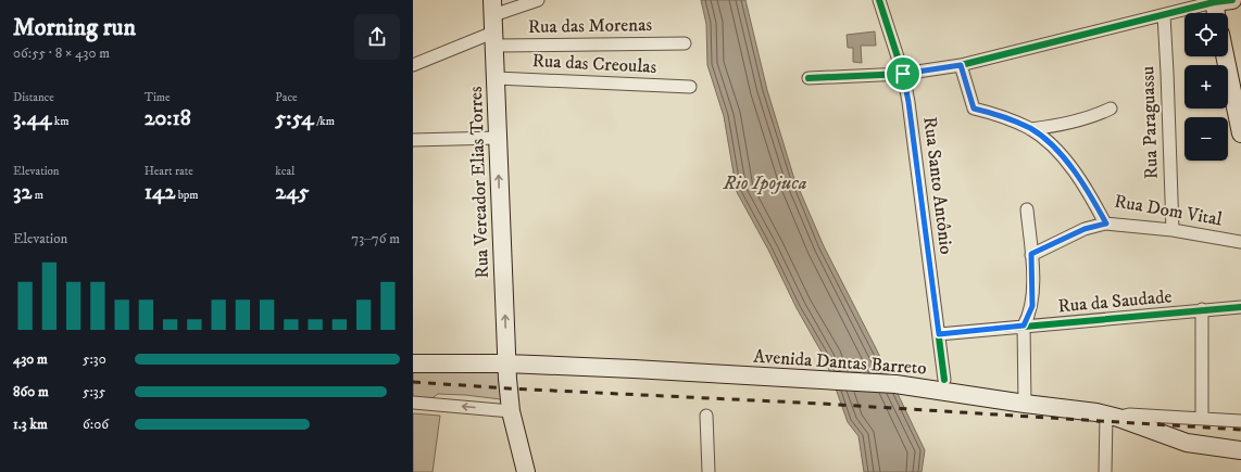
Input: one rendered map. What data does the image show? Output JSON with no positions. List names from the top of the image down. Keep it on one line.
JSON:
{"streets":{"main road":["Rua Vereador Elias Torres","Avenida Dantas Barreto"],"street":["Rua das Morenas","Rua das Creoulas","Rua Paraguassu","Rua Santo Antônio","Rua Dom Vital","Rua da Saudade"]},"crossings":[["Rua das Morenas","Rua Vereador Elias Torres"],["Rua das Creoulas","Rua Vereador Elias Torres"],["Rua Paraguassu","Rua Dom Vital"],["Rua Vereador Elias Torres","Avenida Dantas Barreto"],["Rua Santo Antônio","Rua da Saudade"]],"one_way":["Rua Vereador Elias Torres"],"water":["Rio Ipojuca"],"page":{"heading":["Morning run","06:55 · 8 × 430 m"],"map_buttons":["+","−"],"stats":[["Distance","3.44 km"],["Time","20:18"],["Pace","5:54 /km"],["Elevation","32 m"],["Heart rate","142 bpm"],["kcal","245"]],"chart":["Elevation","73–76 m"],"list":[{"name":"430 m","note":"5:30"},{"name":"860 m","note":"5:35"},{"name":"1.3 km","note":"6:06"}]}}
